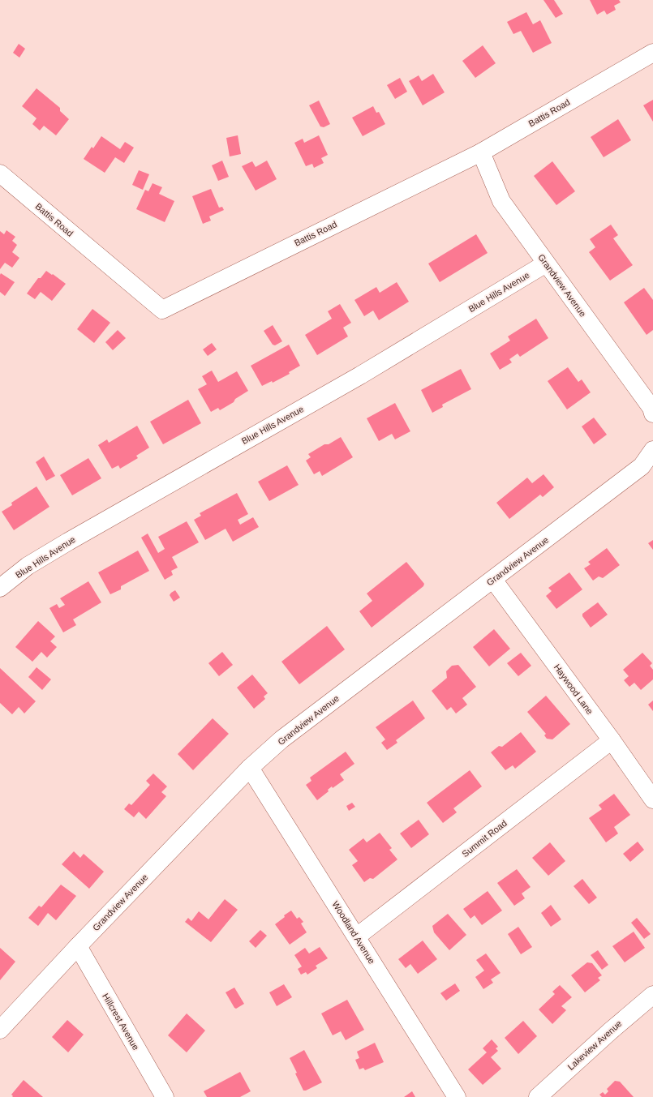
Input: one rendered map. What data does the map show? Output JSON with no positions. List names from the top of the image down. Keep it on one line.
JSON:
{"streets":{"street":["Battis Road","Grandview Avenue","Blue Hills Avenue","Haywood Lane","Summit Road","Woodland Avenue","Hillcrest Avenue","Lakeview Avenue"]},"crossings":[["Battis Road","Grandview Avenue"],["Grandview Avenue","Blue Hills Avenue"],["Grandview Avenue","Haywood Lane"],["Grandview Avenue","Woodland Avenue"],["Grandview Avenue","Hillcrest Avenue"],["Haywood Lane","Summit Road"],["Summit Road","Woodland Avenue"]]}
